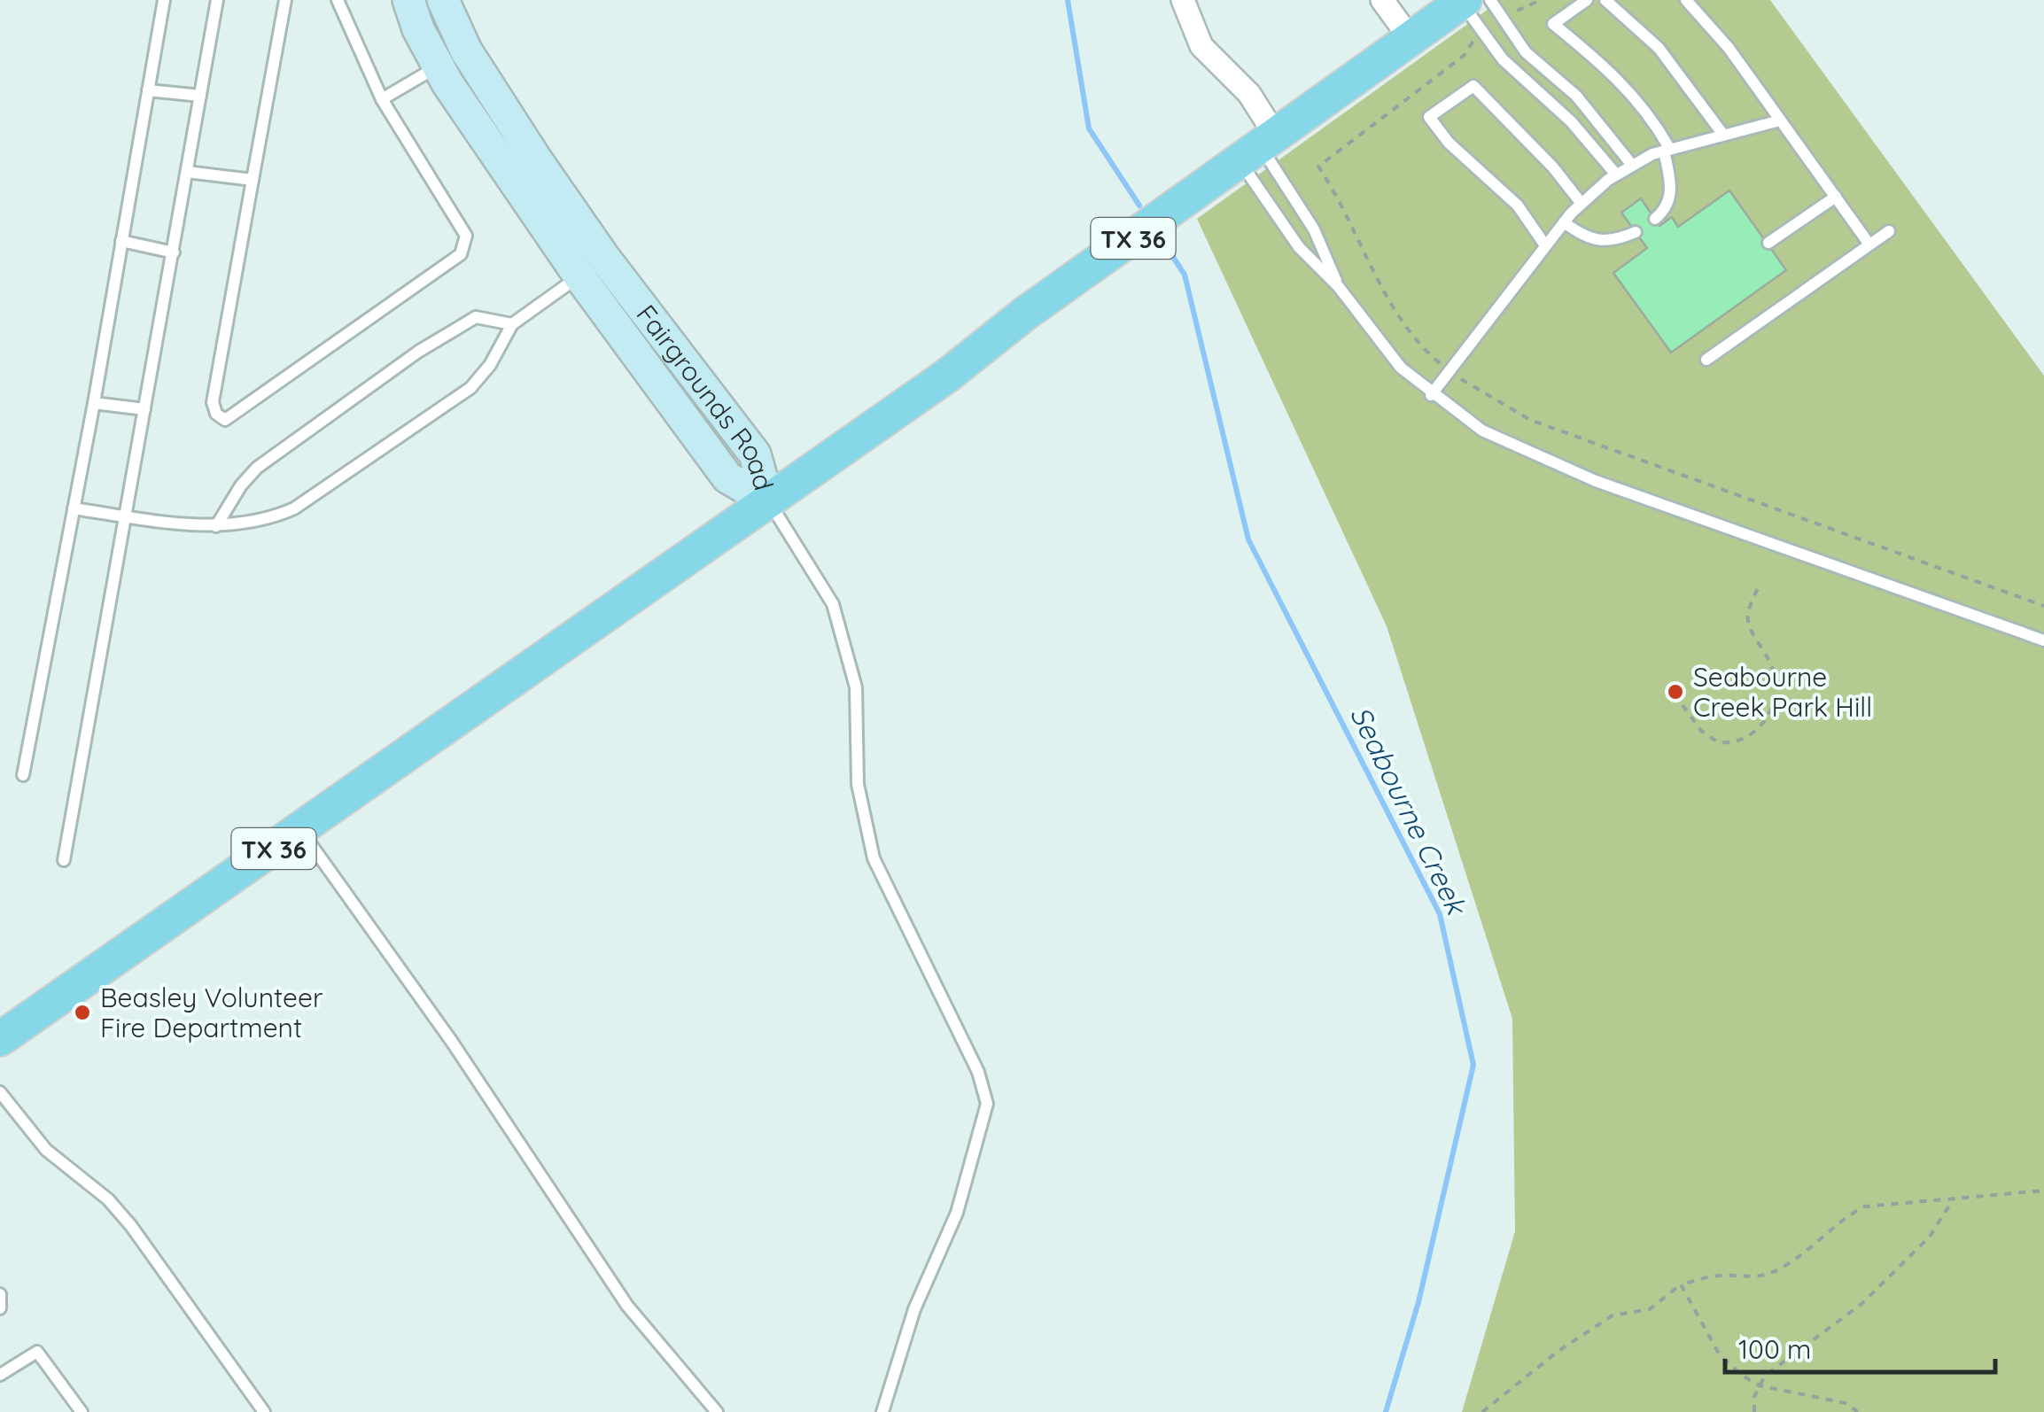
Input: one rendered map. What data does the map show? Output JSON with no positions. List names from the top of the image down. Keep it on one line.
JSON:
{"streets":{"main road":["TX 36"],"street":["Fairgrounds Road"]},"crossings":[["TX 36","Fairgrounds Road"]],"water":["Seabourne Creek"],"places":["Seabourne Creek Park Hill","Beasley Volunteer Fire Department"],"scale_bar":"100 m"}
